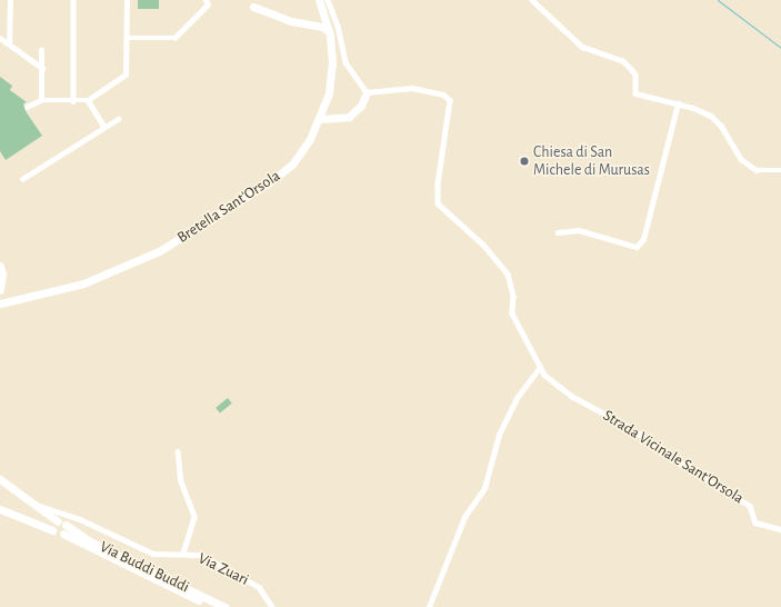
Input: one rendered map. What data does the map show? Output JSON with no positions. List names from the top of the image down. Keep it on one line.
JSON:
{"streets":{"main road":["Bretella Sant'Orsola","Via Buddi Buddi"],"street":["Strada Vicinale Sant'Orsola","Via Zuari"]},"places":["Chiesa di San Michele di Murusas"]}
